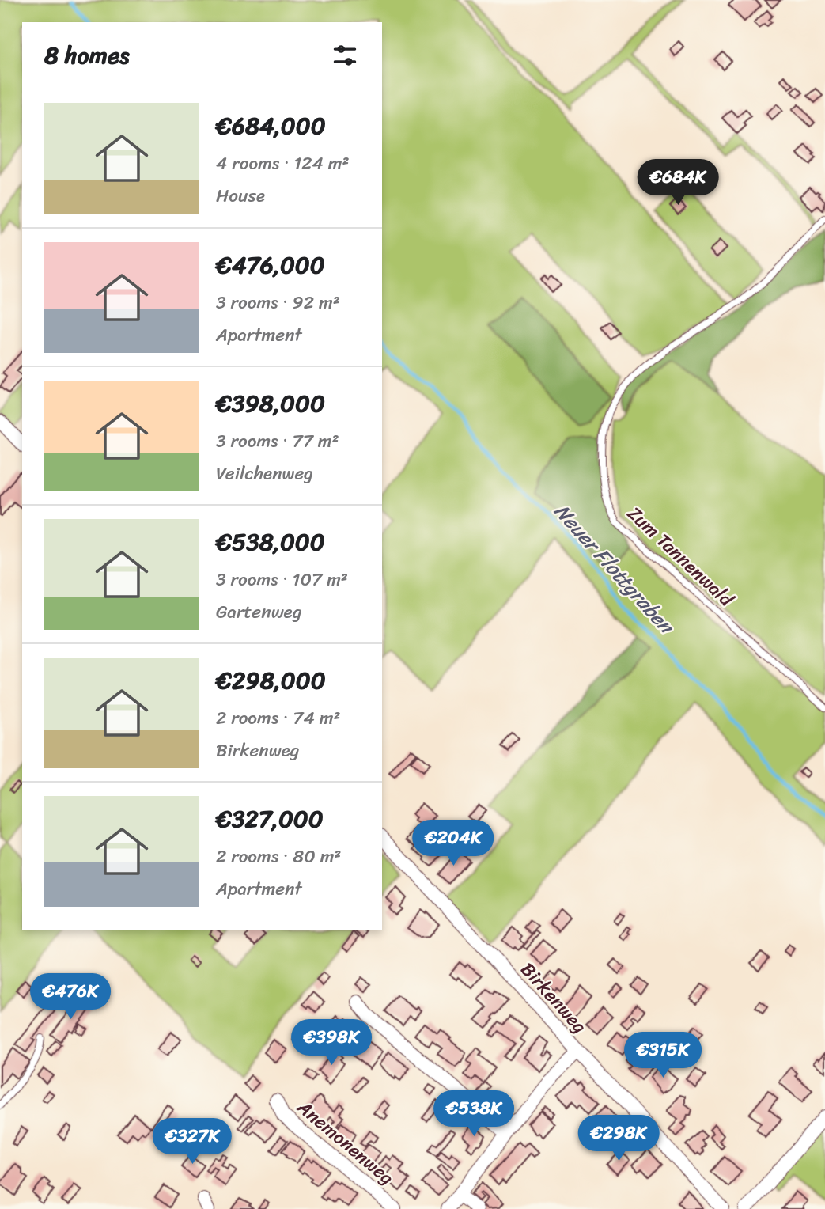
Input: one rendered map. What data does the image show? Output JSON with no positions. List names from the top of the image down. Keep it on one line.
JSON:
{"streets":{"street":["Birkenweg","Anemonenweg"],"lane":["Zum Tannenwald"]},"water":["Neuer Flottgraben"],"page":{"heading":"8 homes","list":[{"name":"€684,000","note":"4 rooms · 124 m² · House"},{"name":"€476,000","note":"3 rooms · 92 m² · Apartment"},{"name":"€398,000","note":"3 rooms · 77 m² · Veilchenweg"},{"name":"€538,000","note":"3 rooms · 107 m² · Gartenweg"},{"name":"€298,000","note":"2 rooms · 74 m² · Birkenweg"},{"name":"€327,000","note":"2 rooms · 80 m² · Apartment"}],"price":["€684K","€204K","€476K","€398K","€315K","€538K","€298K","€327K"]}}
